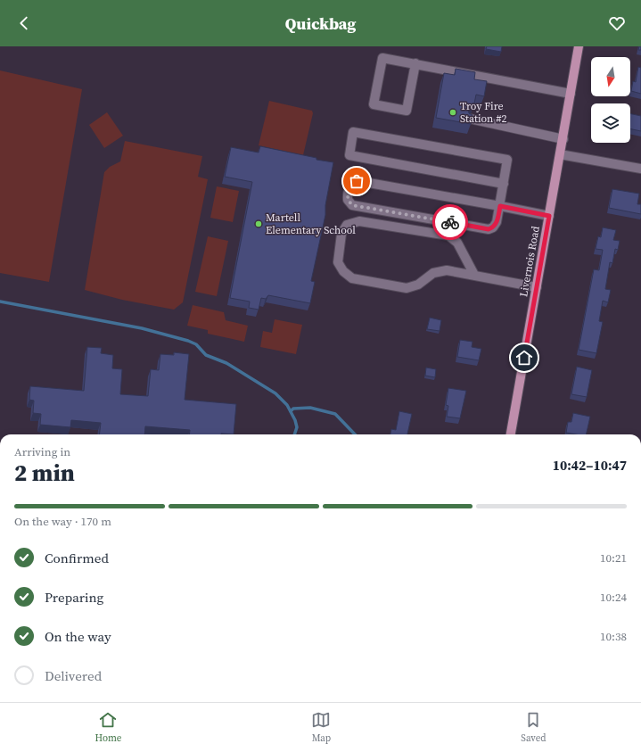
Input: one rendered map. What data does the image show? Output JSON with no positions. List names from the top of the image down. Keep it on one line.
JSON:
{"streets":{"main road":["Livernois Road"]},"places":["Troy Fire Station #2","Martell Elementary School"],"north":"bottom","page":{"header":"Quickbag","heading":["2 min","Arriving in","10:42–10:47"],"bar":"On the way · 170 m","list":[["Confirmed","10:21"],["Preparing","10:24"],["On the way","10:38"],"Delivered"],"tabs":["Home","Map","Saved"]}}
